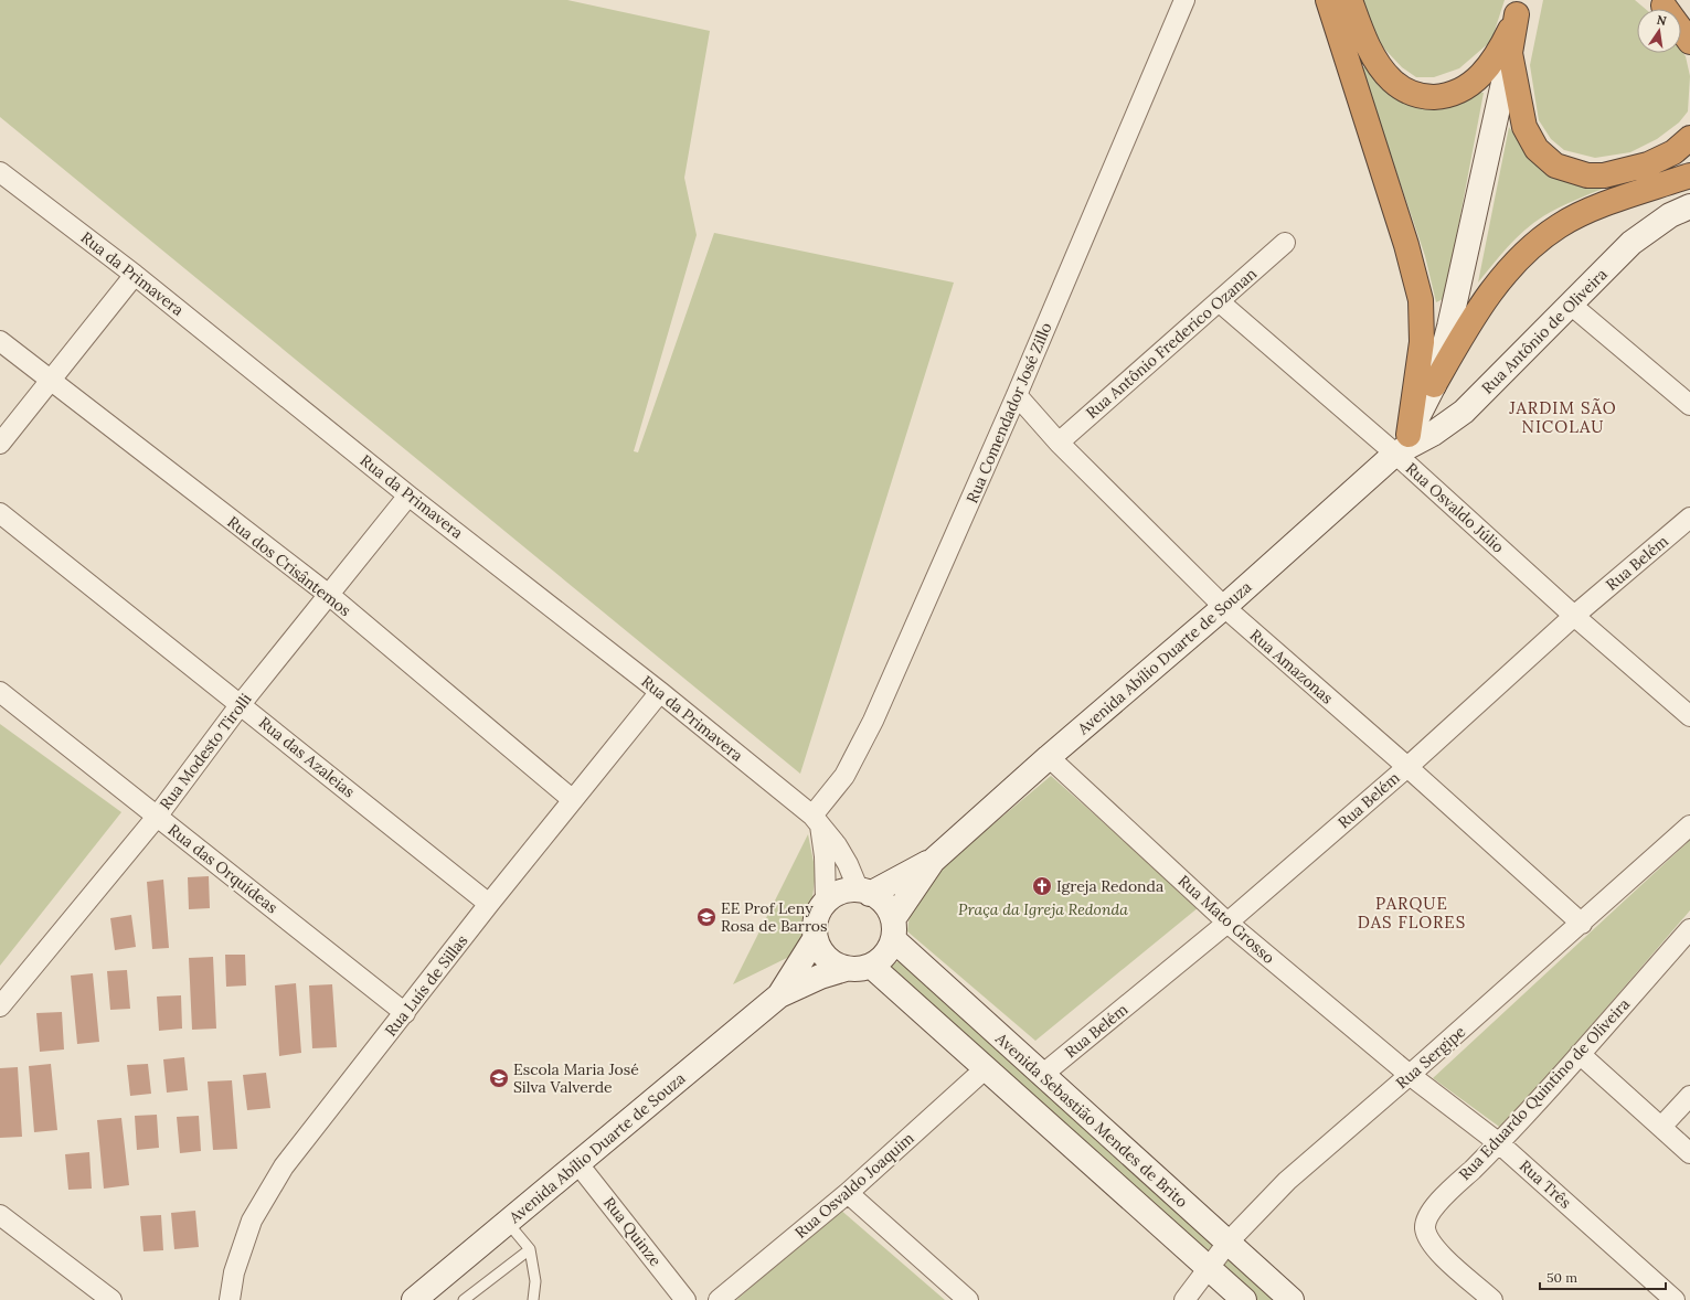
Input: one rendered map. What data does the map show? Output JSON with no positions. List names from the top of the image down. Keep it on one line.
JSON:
{"streets":{"main road":["Rua Antônio de Oliveira","Avenida Abílio Duarte de Souza","Avenida Sebastião Mendes de Brito"],"street":["Rua da Primavera","Rua Antônio Frederico Ozanan","Rua Comendador José Zillo","Rua Osvaldo Júlio","Rua Belém","Rua dos Crisântemos","Rua Amazonas","Rua Modesto Tirolli","Rua das Azaleias","Rua das Orquídeas","Rua Mato Grosso","Rua Luís de Sillas","Rua Sergipe","Rua Eduardo Quintino de Oliveira","Rua Três","Rua Osvaldo Joaquim","Rua Quinze"]},"crossings":[["Rua da Primavera","Rua Comendador José Zillo"],["Rua da Primavera","Avenida Abílio Duarte de Souza"],["Rua da Primavera","Rua Modesto Tirolli"],["Rua da Primavera","Rua Luís de Sillas"],["Rua da Primavera","Avenida Sebastião Mendes de Brito"],["Rua Antônio de Oliveira","Rua Osvaldo Júlio"],["Rua Antônio de Oliveira","Avenida Abílio Duarte de Souza"],["Rua Antônio Frederico Ozanan","Rua Osvaldo Júlio"],["Rua Antônio Frederico Ozanan","Rua Amazonas"],["Rua Comendador José Zillo","Rua Amazonas"],["Rua Osvaldo Júlio","Rua Belém"],["Rua Osvaldo Júlio","Avenida Abílio Duarte de Souza"],["Rua Belém","Rua Amazonas"],["Rua Belém","Rua Mato Grosso"],["Rua Belém","Avenida Sebastião Mendes de Brito"],["Rua dos Crisântemos","Rua Modesto Tirolli"],["Rua dos Crisântemos","Rua Luís de Sillas"],["Avenida Abílio Duarte de Souza","Rua Amazonas"],["Avenida Abílio Duarte de Souza","Rua Mato Grosso"],["Avenida Abílio Duarte de Souza","Avenida Sebastião Mendes de Brito"],["Avenida Abílio Duarte de Souza","Rua Quinze"],["Rua Amazonas","Rua Sergipe"],["Rua Modesto Tirolli","Rua das Azaleias"],["Rua Modesto Tirolli","Rua das Orquídeas"],["Rua das Azaleias","Rua Luís de Sillas"],["Rua das Orquídeas","Rua Luís de Sillas"],["Rua Mato Grosso","Rua Sergipe"],["Rua Mato Grosso","Rua Três"],["Rua Sergipe","Avenida Sebastião Mendes de Brito"],["Rua Sergipe","Rua Três"],["Rua Eduardo Quintino de Oliveira","Rua Três"],["Avenida Sebastião Mendes de Brito","Rua Osvaldo Joaquim"]],"districts":["JARDIM SÃO NICOLAU","PARQUE DAS FLORES"],"parks":["Praça da Igreja Redonda"],"places":{"church":["Igreja Redonda"],"school or university":["EE Prof Leny Rosa de Barros","Escola Maria José Silva Valverde"]},"scale_bar":"50 m","north":"top"}
